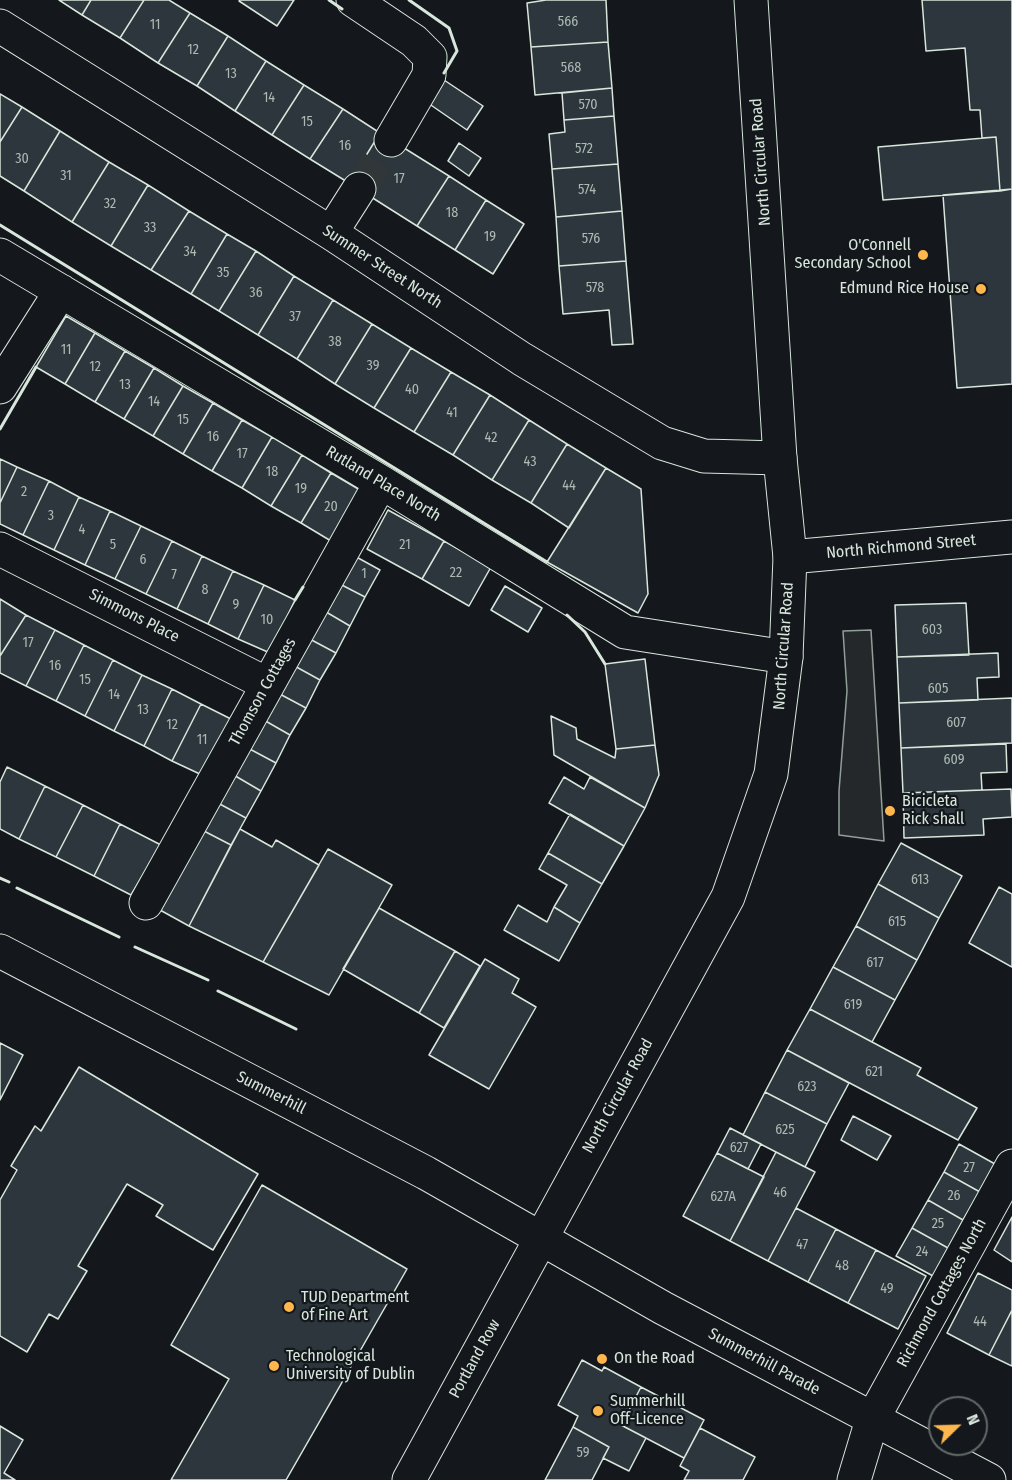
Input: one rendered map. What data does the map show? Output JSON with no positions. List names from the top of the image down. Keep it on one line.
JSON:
{"streets":{"street":["North Circular Road","Summer Street North","Rutland Place North","North Richmond Street","Simmons Place","Thomson Cottages","Summerhill","Richmond Cottages North","Portland Row","Summerhill Parade"]},"crossings":[["North Circular Road","Summer Street North"],["North Circular Road","Rutland Place North"],["North Circular Road","North Richmond Street"],["North Circular Road","Summerhill"],["North Circular Road","Portland Row"],["North Circular Road","Summerhill Parade"],["Rutland Place North","Thomson Cottages"],["Simmons Place","Thomson Cottages"],["Summerhill","Portland Row"],["Summerhill","Summerhill Parade"],["Richmond Cottages North","Summerhill Parade"],["Portland Row","Summerhill Parade"]],"places":["O'Connell Secondary School","Edmund Rice House","Bicicleta Rick shall","TUD Department of Fine Art","On the Road","Technological University of Dublin","Summerhill Off-Licence"],"house_numbers":["566","11","12","568","13","14","570","15","16","572","30","31","17","574","32","18","33","19","576","34","35","578","36","37","38","11","39","12","13","40","14","41","15","16","42","17","43","18","44","19","2","20","3","4","5","21","6","22","1","7","8","9","10","603","17","16","15","605","14","13","607","12","11","609","613","615","617","619","621","623","625","627","27","46","26","627A","25","47","24","48","49","44","59"],"north":"top right"}
